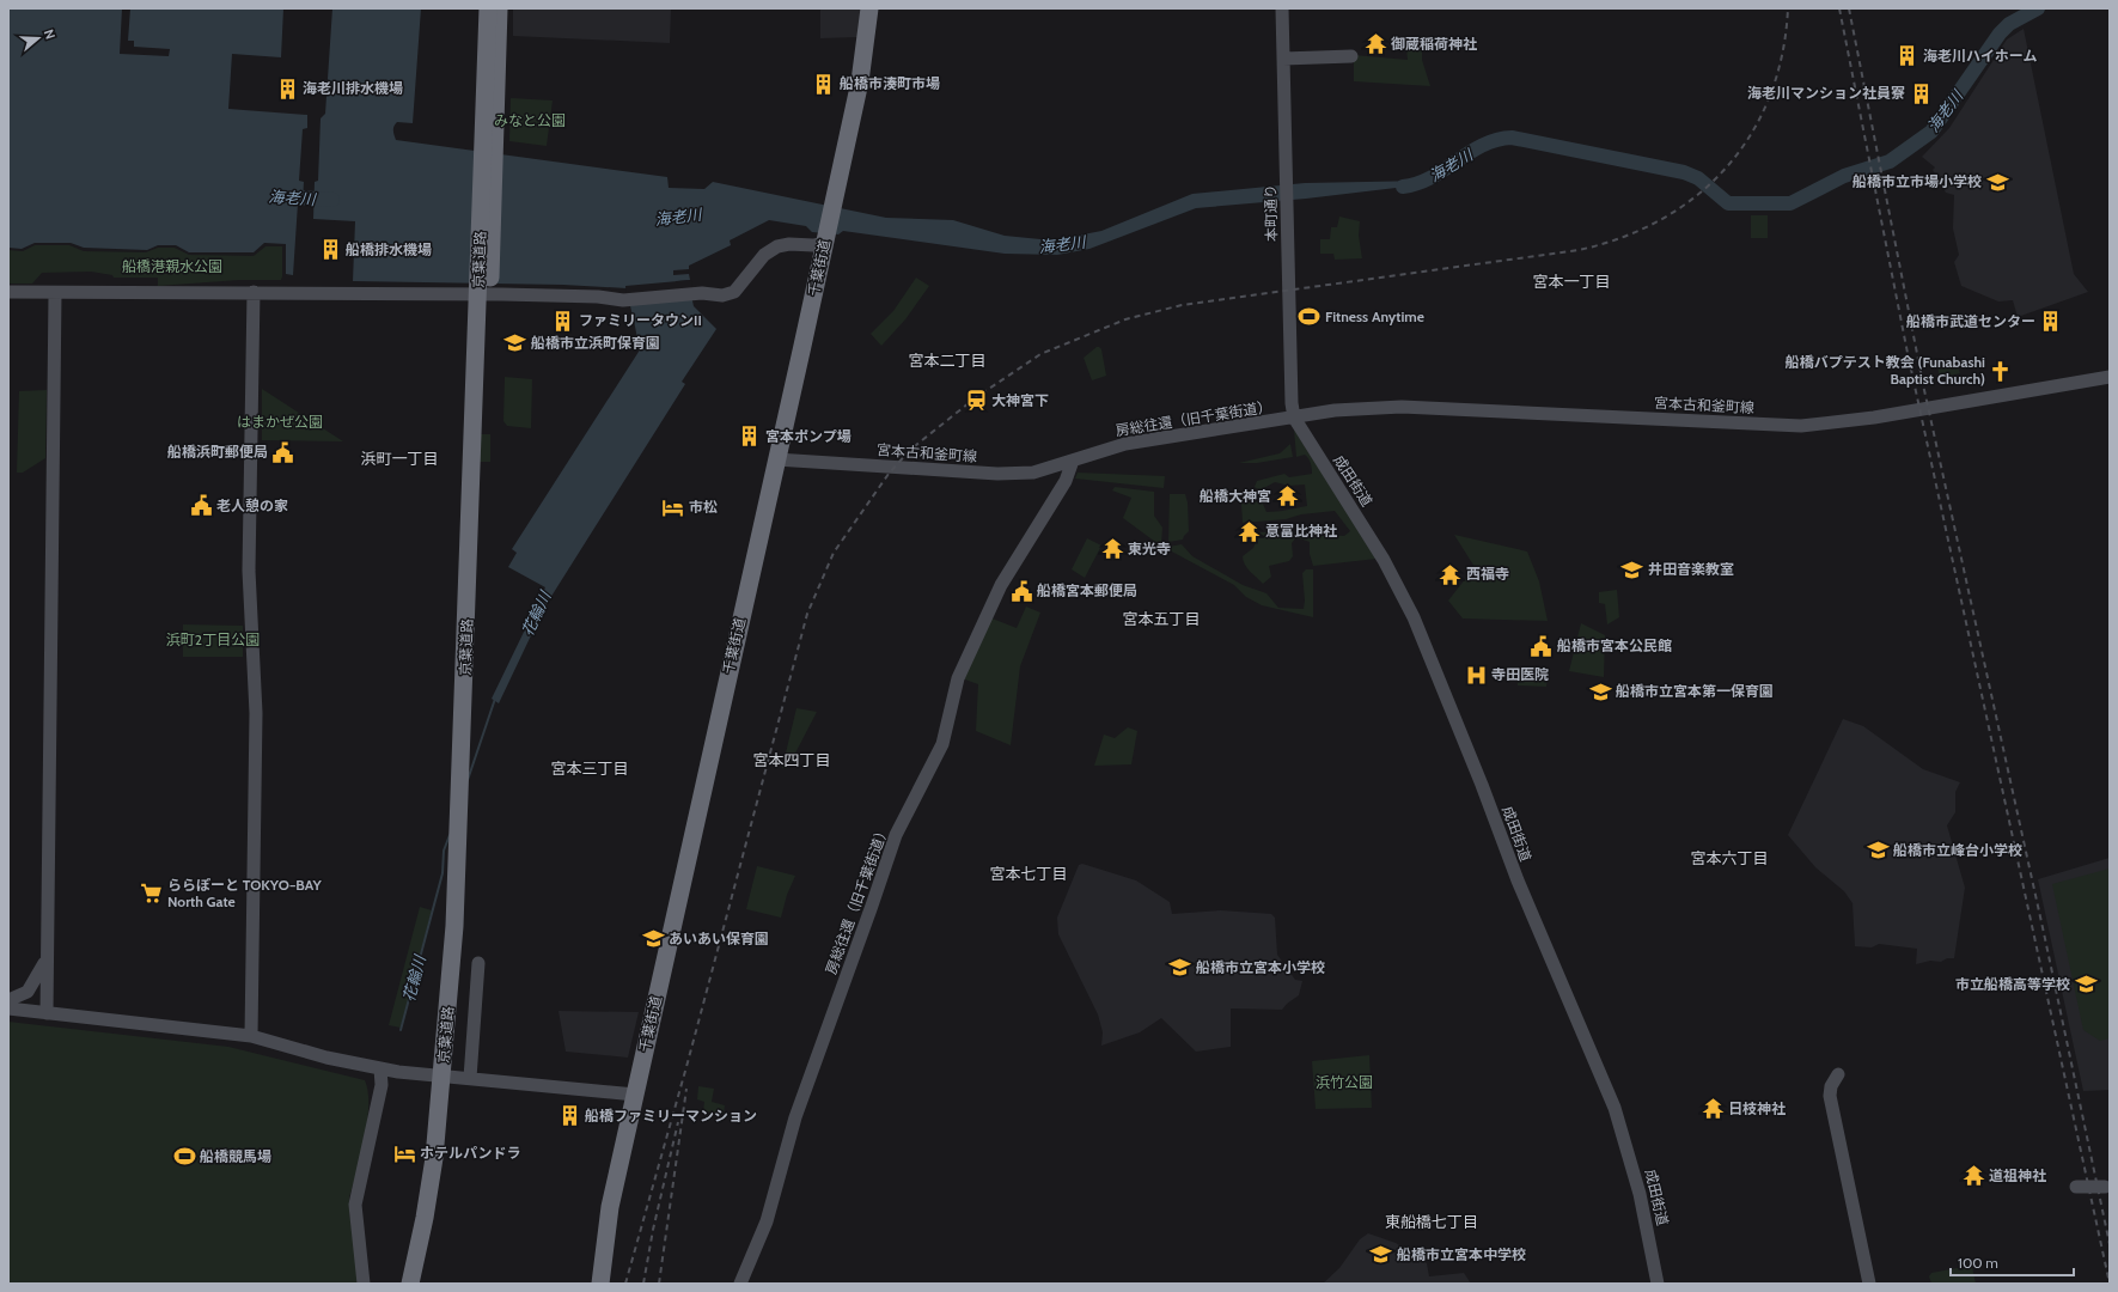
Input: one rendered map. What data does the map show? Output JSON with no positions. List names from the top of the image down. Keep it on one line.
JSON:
{"streets":{"highway":["京葉道路","千葉街道"],"street":["本町通り","宮本古和釜町線","房総往還（旧千葉街道）","成田街道"]},"crossings":[["本町通り","宮本古和釜町線"],["本町通り","房総往還（旧千葉街道）"],["本町通り","成田街道"],["千葉街道","宮本古和釜町線"],["宮本古和釜町線","房総往還（旧千葉街道）"],["宮本古和釜町線","成田街道"],["房総往還（旧千葉街道）","成田街道"]],"districts":["宮本一丁目","宮本二丁目","浜町一丁目","宮本五丁目","宮本四丁目","宮本三丁目","宮本六丁目","宮本七丁目","東船橋七丁目"],"water":["海老川","花輪川"],"parks":["みなと公園","船橋港親水公園","はまかぜ公園","浜町2丁目公園","浜竹公園"],"places":{"temple":["御蔵稲荷神社","船橋大神宮","意富比神社","東光寺","西福寺","日枝神社","道祖神社"],"building":["海老川ハイホーム","船橋市湊町市場","海老川排水機場","海老川マンション社員寮","船橋排水機場","ファミリータウンII","船橋市武道センター","宮本ポンプ場","船橋ファミリーマンション"],"school or university":["船橋市立市場小学校","船橋市立浜町保育園","井田音楽教室","船橋市立宮本第一保育園","船橋市立峰台小学校","あいあい保育園","船橋市立宮本小学校","市立船橋高等学校","船橋市立宮本中学校"],"sports":["Fitness Anytime","船橋競馬場"],"church":["船橋バプテスト教会 (Funabashi Baptist Church)"],"station":["大神宮下"],"public building":["船橋浜町郵便局","老人憩の家","船橋宮本郵便局","船橋市宮本公民館"],"hotel":["市松","ホテルパンドラ"],"hospital":["寺田医院"],"supermarket":["ららぽーと TOKYO−BAY North Gate"]},"scale_bar":"100 m","north":"right"}
